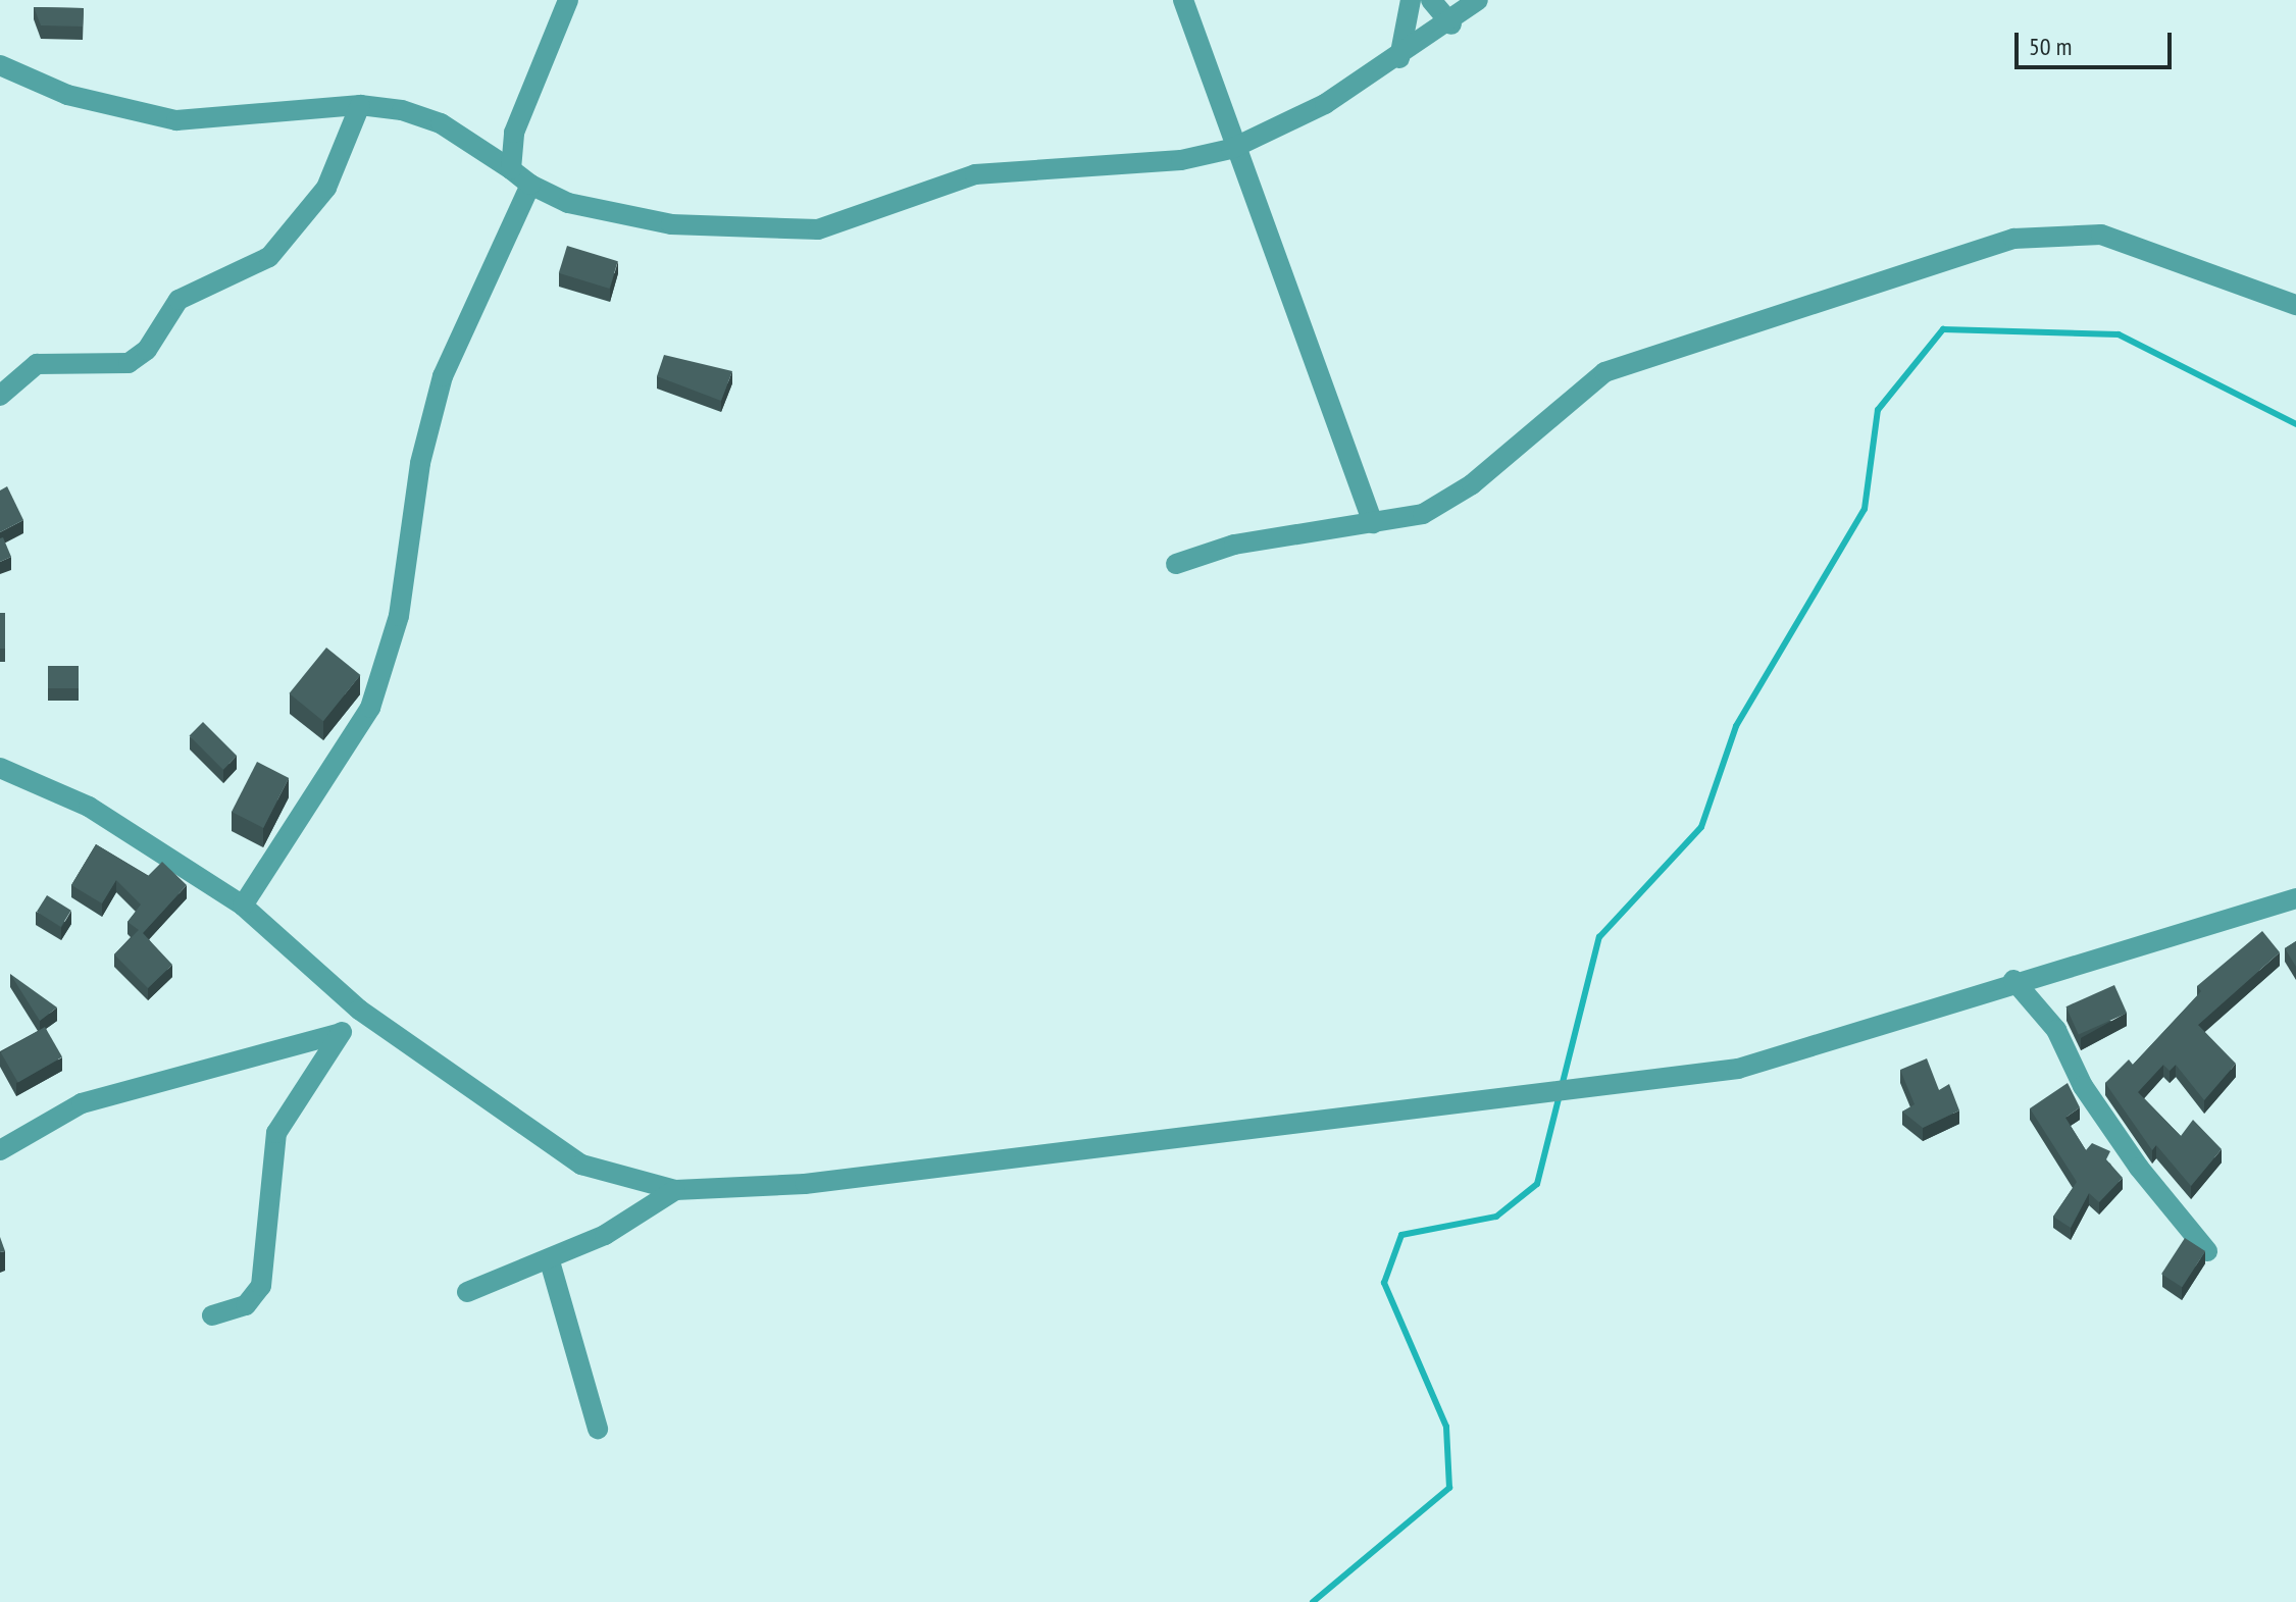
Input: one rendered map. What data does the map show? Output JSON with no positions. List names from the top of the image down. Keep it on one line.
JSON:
{"scale_bar":"50 m"}
